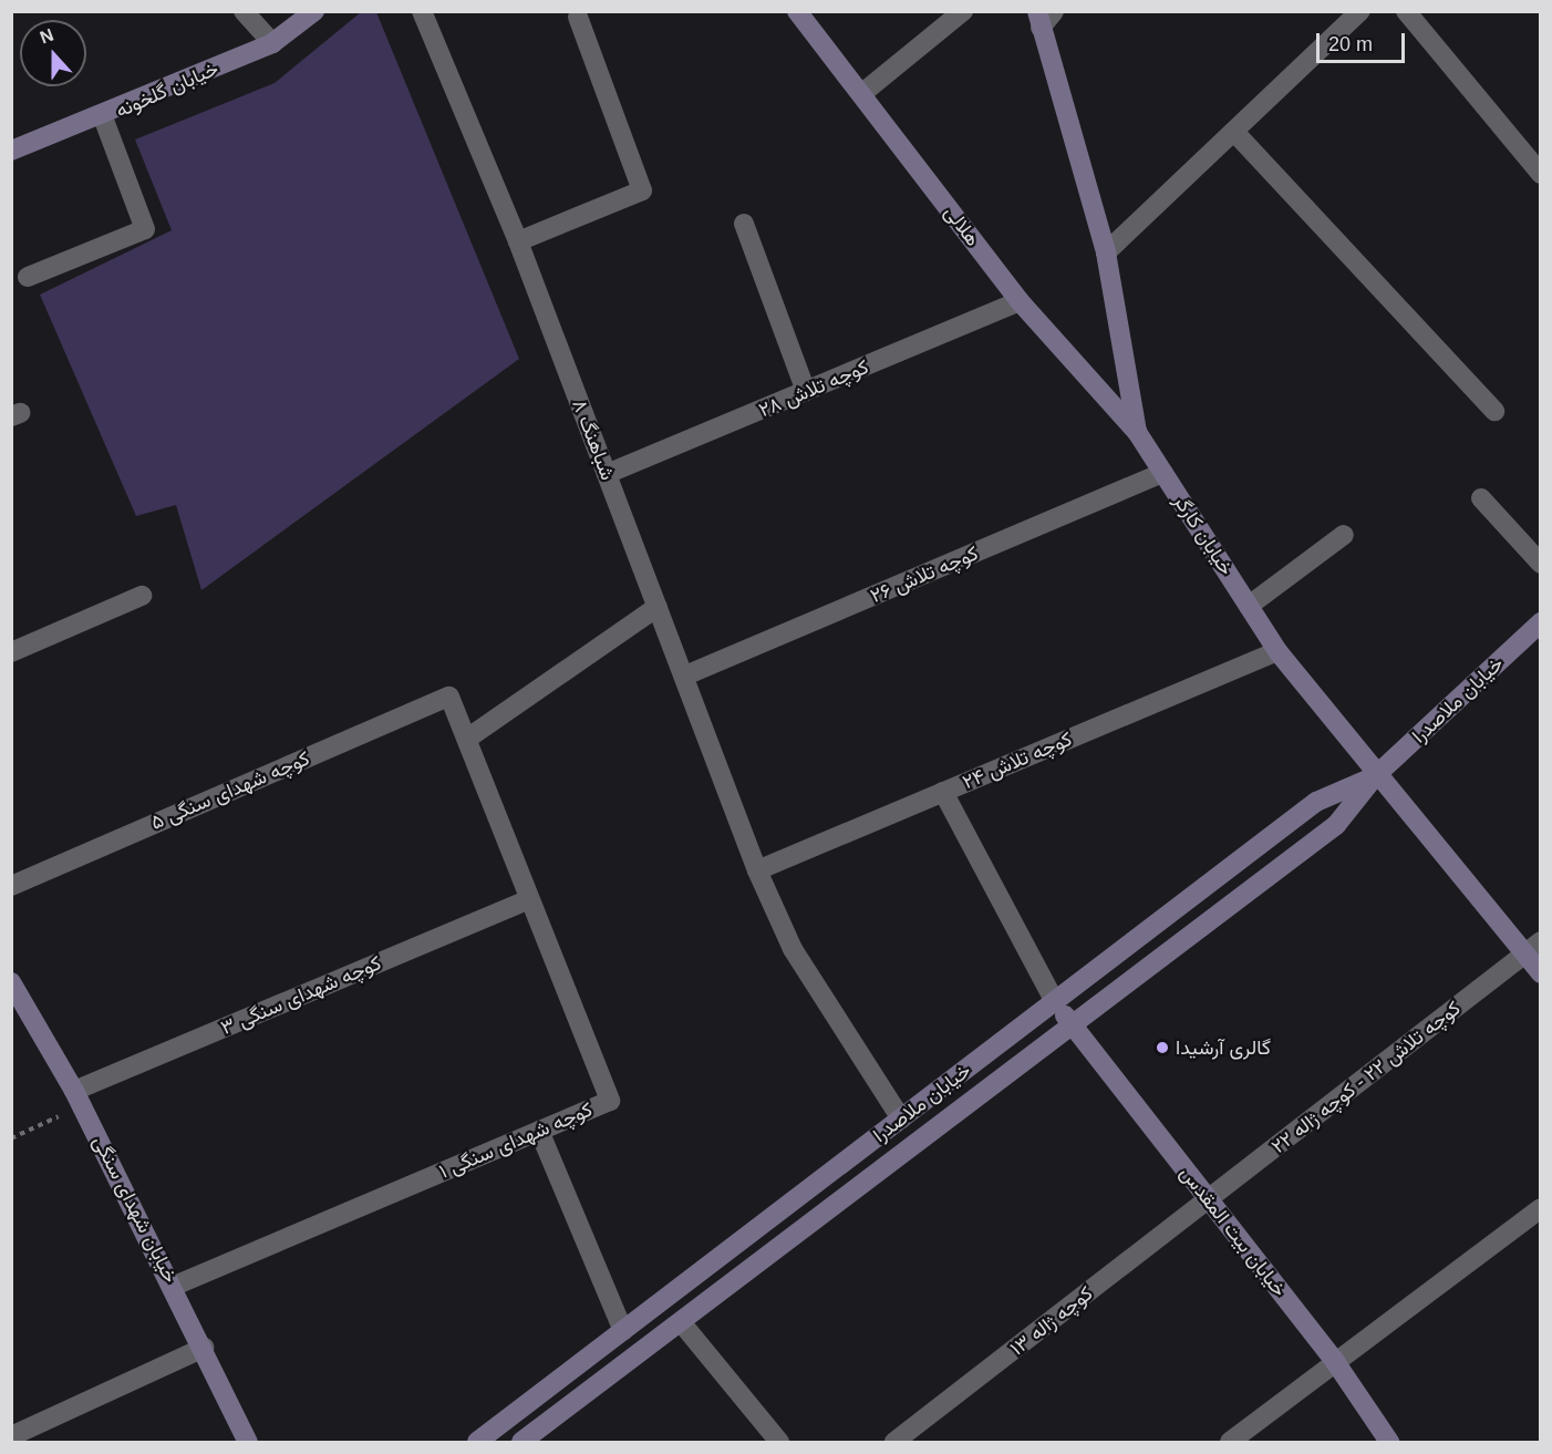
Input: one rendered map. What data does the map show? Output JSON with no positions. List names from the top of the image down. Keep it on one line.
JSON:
{"streets":{"street":["خیابان گلخونه","هلالی","کوچه تلاش ۲۸","شباهنگ ۸","خیابان کارگر","کوچه تلاش ۲۶","خیابان ملاصدرا","کوچه تلاش ۲۴","کوچه شهدای سنگی ۵","کوچه شهدای سنگی ۳","کوچه تلاش ۲۲ - کوچه ژاله ۲۲","کوچه شهدای سنگی ۱","خیابان شهدای سنگی","خیابان بیت المقدس","کوچه ژاله ۱۳"]},"crossings":[["هلالی","کوچه تلاش ۲۸"],["هلالی","خیابان کارگر"],["کوچه تلاش ۲۸","شباهنگ ۸"],["شباهنگ ۸","کوچه تلاش ۲۶"],["شباهنگ ۸","خیابان ملاصدرا"],["شباهنگ ۸","کوچه تلاش ۲۴"],["خیابان کارگر","کوچه تلاش ۲۶"],["خیابان کارگر","خیابان ملاصدرا"],["خیابان کارگر","کوچه تلاش ۲۴"],["خیابان کارگر","کوچه تلاش ۲۲ - کوچه ژاله ۲۲"],["خیابان ملاصدرا","خیابان بیت المقدس"],["کوچه شهدای سنگی ۵","کوچه شهدای سنگی ۱"],["کوچه شهدای سنگی ۳","کوچه شهدای سنگی ۱"],["کوچه شهدای سنگی ۳","خیابان شهدای سنگی"],["کوچه تلاش ۲۲ - کوچه ژاله ۲۲","خیابان بیت المقدس"],["کوچه تلاش ۲۲ - کوچه ژاله ۲۲","کوچه ژاله ۱۳"],["کوچه شهدای سنگی ۱","خیابان شهدای سنگی"],["خیابان بیت المقدس","کوچه ژاله ۱۳"]],"places":["گالری آرشیدا"],"scale_bar":"20 m","north":"top"}
